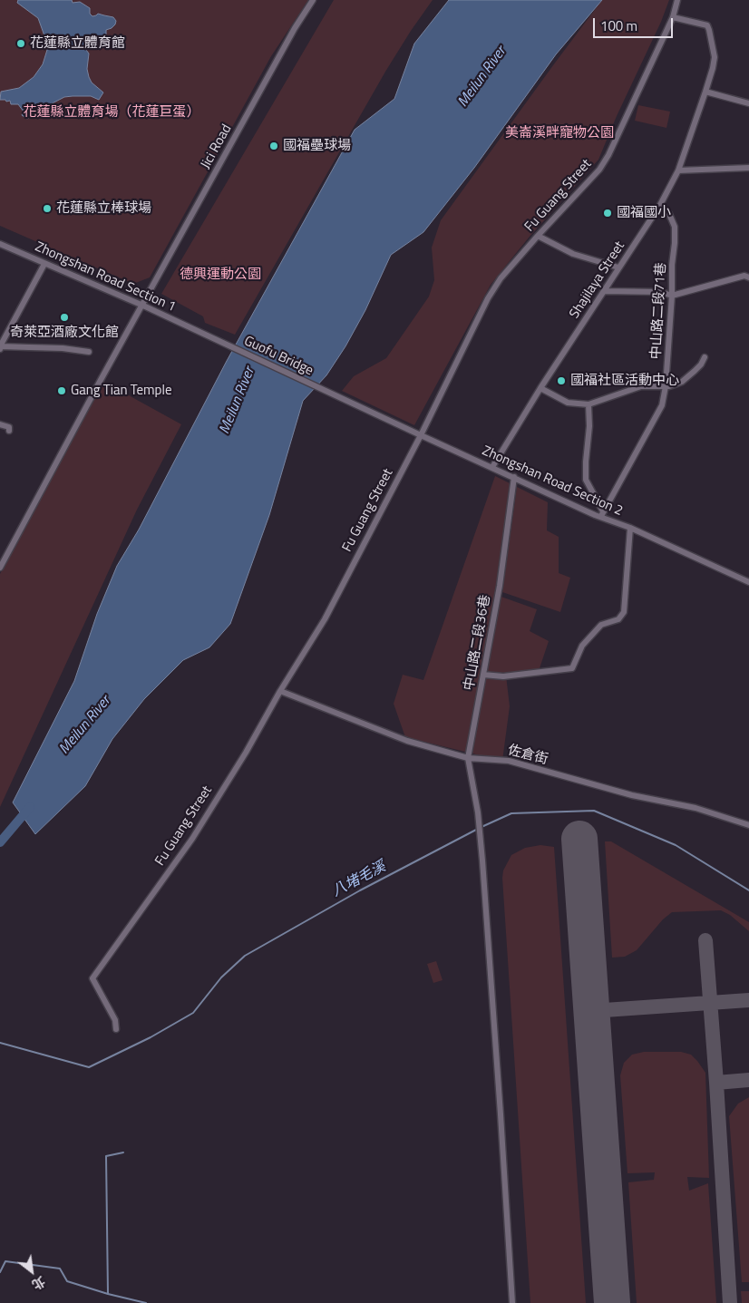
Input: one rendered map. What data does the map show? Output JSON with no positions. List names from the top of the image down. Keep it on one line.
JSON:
{"streets":{"street":["Jici Road","Fu Guang Street","Zhongshan Road Section 1","Shajilaya Street","中山路二段71巷","Guofu Bridge","Zhongshan Road Section 2","中山路二段36巷","佐倉街"]},"crossings":[["Jici Road","Zhongshan Road Section 1"],["Fu Guang Street","Shajilaya Street"],["Fu Guang Street","Zhongshan Road Section 2"],["Fu Guang Street","佐倉街"],["Zhongshan Road Section 1","Guofu Bridge"],["Shajilaya Street","中山路二段71巷"],["Shajilaya Street","Zhongshan Road Section 2"],["中山路二段71巷","Zhongshan Road Section 2"],["Guofu Bridge","Zhongshan Road Section 2"],["Zhongshan Road Section 2","中山路二段36巷"],["中山路二段36巷","佐倉街"]],"water":["Meilun River","八堵毛溪"],"parks":["花蓮縣立體育場（花蓮巨蛋）","美崙溪畔寵物公園","德興運動公園"],"places":["花蓮縣立體育館","國福壘球場","花蓮縣立棒球場","國福國小","奇萊亞酒廠文化館","國福社區活動中心","Gang Tian Temple"],"scale_bar":"100 m","north":"bottom right"}
